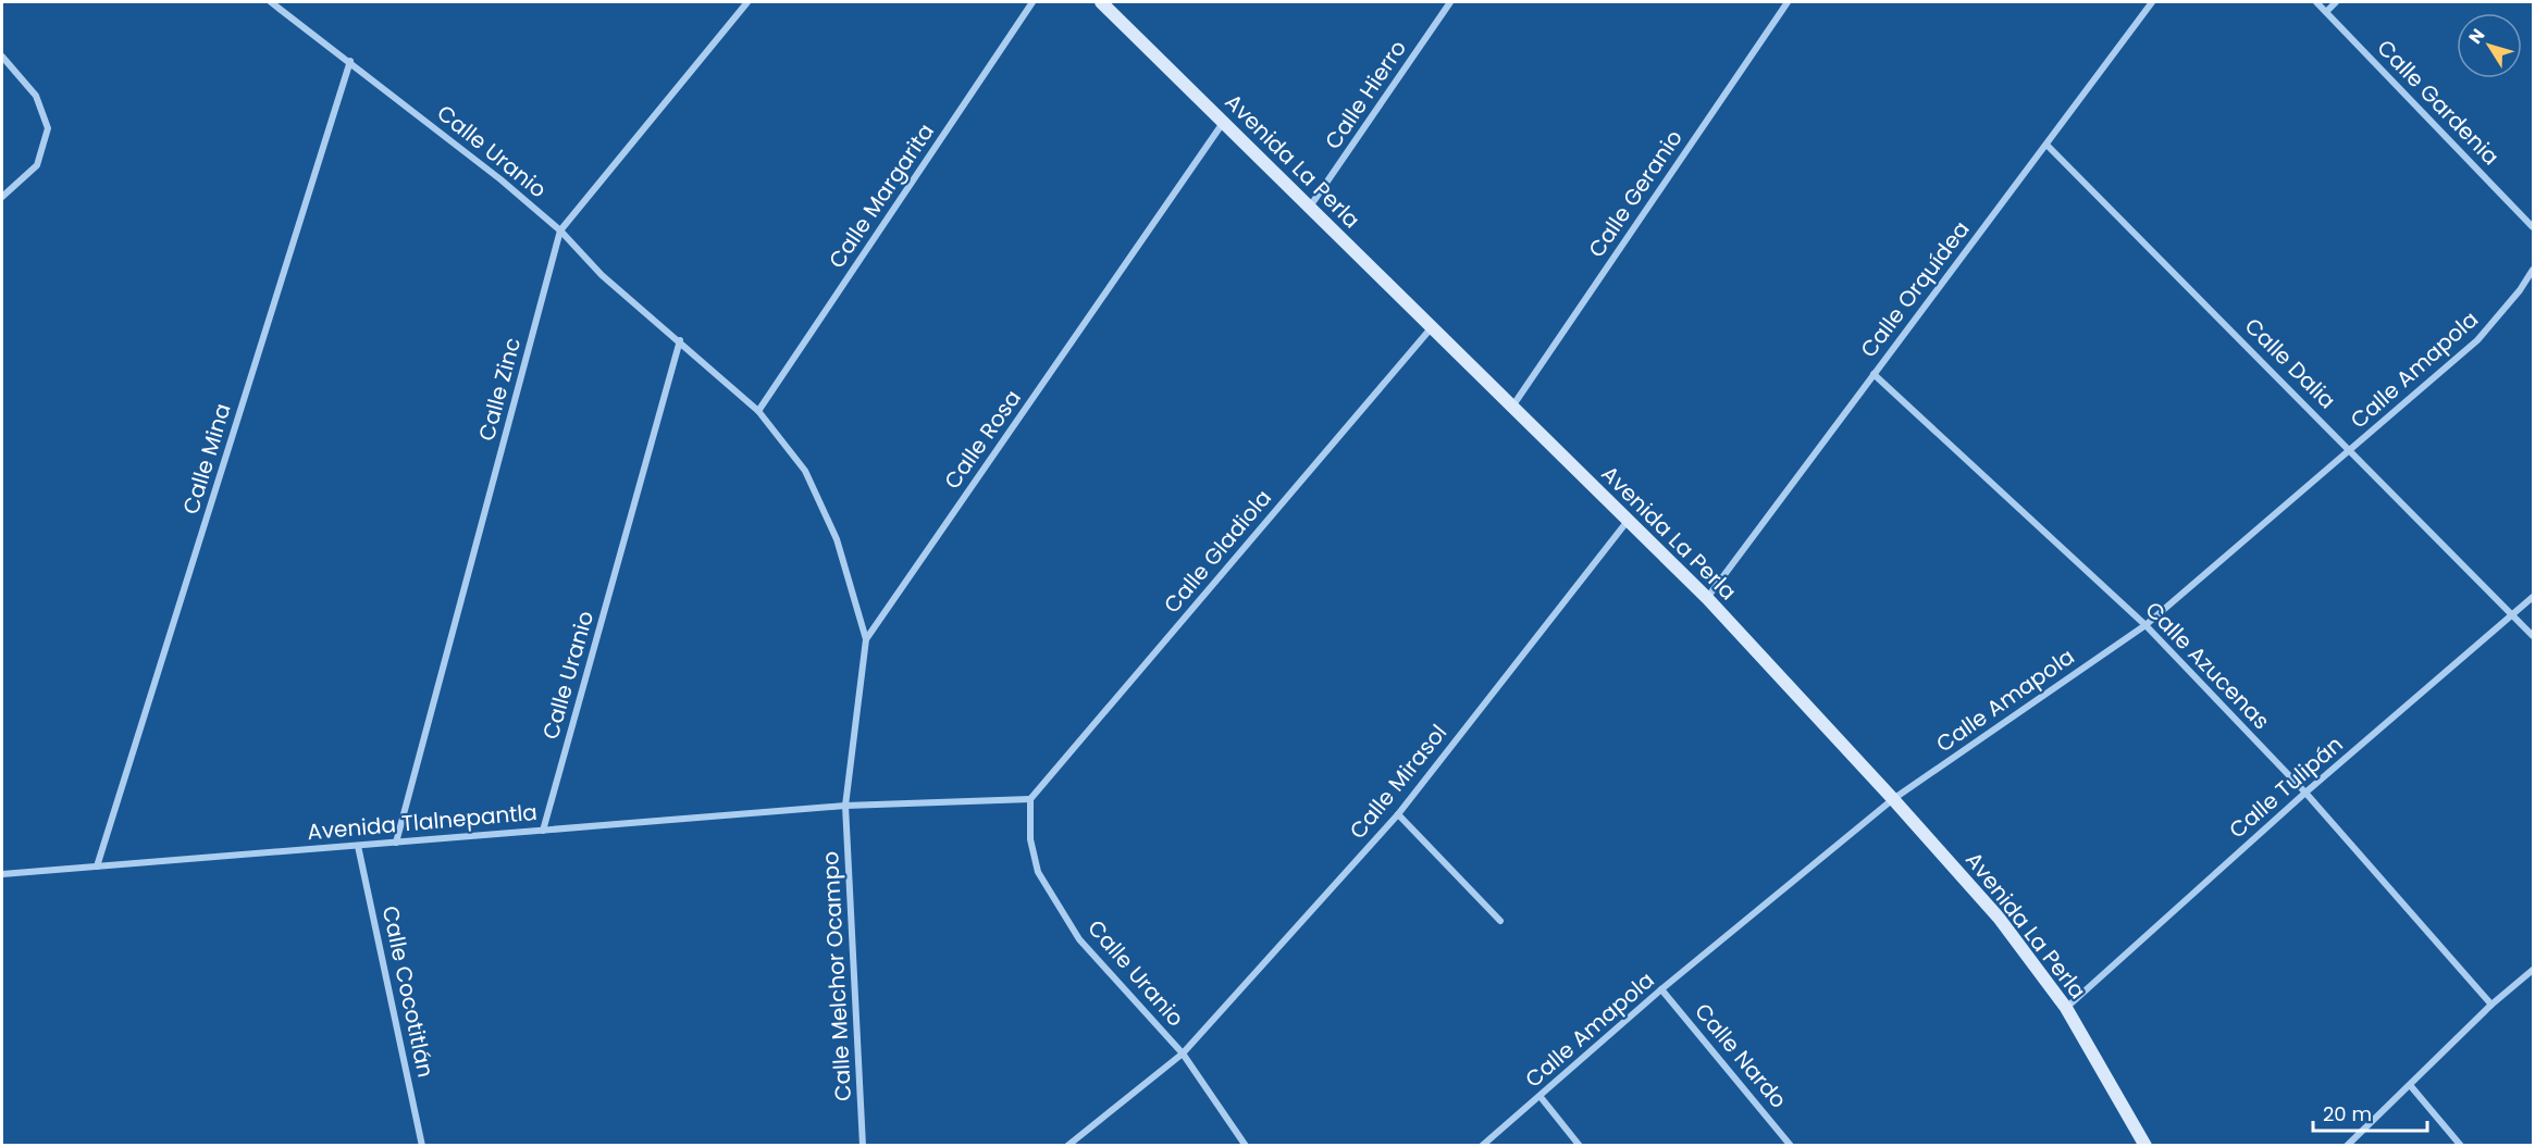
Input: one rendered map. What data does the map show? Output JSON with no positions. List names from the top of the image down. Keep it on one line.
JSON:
{"streets":{"street":["Calle Hierro","Calle Gardenia","Calle Uranio","Avenida La Perla","Calle Geranio","Calle Margarita","Calle Orquídea","Calle Dalia","Calle Amapola","Calle Zinc","Calle Rosa","Calle Mina","Calle Gladiola","Calle Azucenas","Calle Mirasol","Calle Tulipán","Avenida Tlalnepantla","Calle Melchor Ocampo","Calle Cocotitlán","Calle Nardo"]},"crossings":[["Calle Hierro","Avenida La Perla"],["Calle Uranio","Calle Margarita"],["Calle Uranio","Calle Zinc"],["Calle Uranio","Calle Rosa"],["Calle Uranio","Calle Mina"],["Calle Uranio","Calle Gladiola"],["Calle Uranio","Calle Mirasol"],["Calle Uranio","Avenida Tlalnepantla"],["Avenida La Perla","Calle Geranio"],["Avenida La Perla","Calle Orquídea"],["Avenida La Perla","Calle Amapola"],["Avenida La Perla","Calle Rosa"],["Avenida La Perla","Calle Gladiola"],["Avenida La Perla","Calle Mirasol"],["Avenida La Perla","Calle Tulipán"],["Calle Orquídea","Calle Dalia"],["Calle Orquídea","Calle Azucenas"],["Calle Dalia","Calle Amapola"],["Calle Dalia","Calle Tulipán"],["Calle Amapola","Calle Azucenas"],["Calle Amapola","Calle Nardo"],["Calle Zinc","Avenida Tlalnepantla"],["Calle Rosa","Avenida Tlalnepantla"],["Calle Rosa","Calle Melchor Ocampo"],["Calle Mina","Avenida Tlalnepantla"],["Calle Azucenas","Calle Tulipán"],["Avenida Tlalnepantla","Calle Melchor Ocampo"],["Avenida Tlalnepantla","Calle Cocotitlán"]],"scale_bar":"20 m","north":"top left"}
